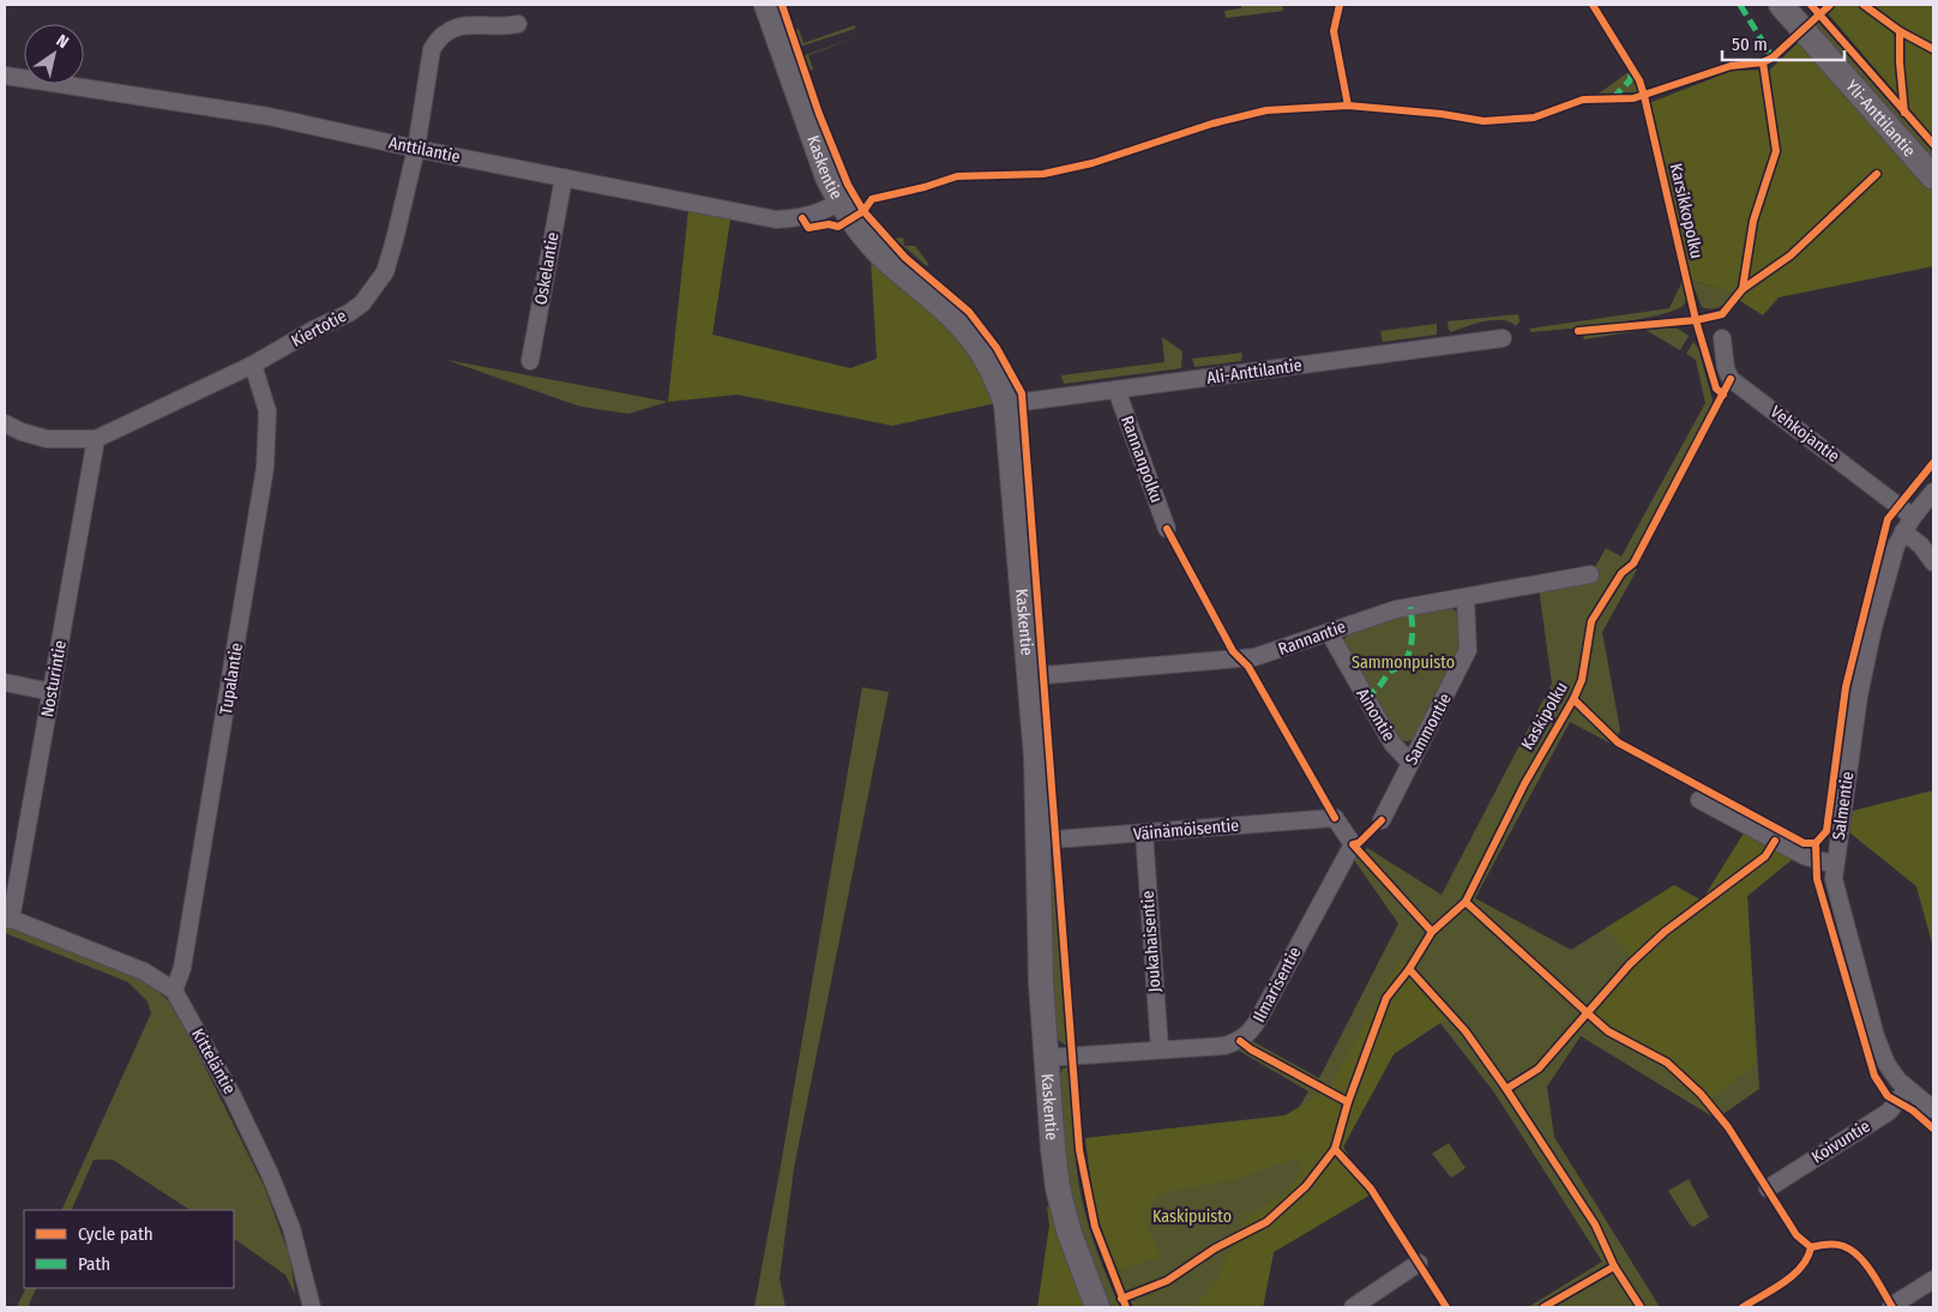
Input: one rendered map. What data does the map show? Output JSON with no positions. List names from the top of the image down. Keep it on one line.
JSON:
{"streets":{"street":["Yli-Anttilantie","Anttilantie","Kaskentie","Oskelantie","Kiertotie","Ali-Anttilantie","Vehkojantie","Rannanpolku","Rannantie","Nosturintie","Tupalantie","Ainontie","Sammontie","Salmentie","Väinämöisentie","Joukahaisentie","Ilmarisentie","Kitteläntie","Koivuntie"],"cycle path":["Karsikkopolku","Kaskipolku"]},"crossings":[["Anttilantie","Kaskentie"],["Anttilantie","Oskelantie"],["Anttilantie","Kiertotie"],["Kaskentie","Ali-Anttilantie"],["Kaskentie","Rannantie"],["Kaskentie","Väinämöisentie"],["Kaskentie","Ilmarisentie"],["Kiertotie","Nosturintie"],["Kiertotie","Tupalantie"],["Ali-Anttilantie","Rannanpolku"],["Vehkojantie","Salmentie"],["Rannantie","Ainontie"],["Rannantie","Sammontie"],["Nosturintie","Kitteläntie"],["Tupalantie","Kitteläntie"],["Ainontie","Sammontie"],["Salmentie","Koivuntie"],["Väinämöisentie","Joukahaisentie"],["Väinämöisentie","Ilmarisentie"],["Joukahaisentie","Ilmarisentie"]],"parks":["Sammonpuisto","Kaskipuisto"],"legend":["Cycle path","Path"],"scale_bar":"50 m","north":"top right"}
